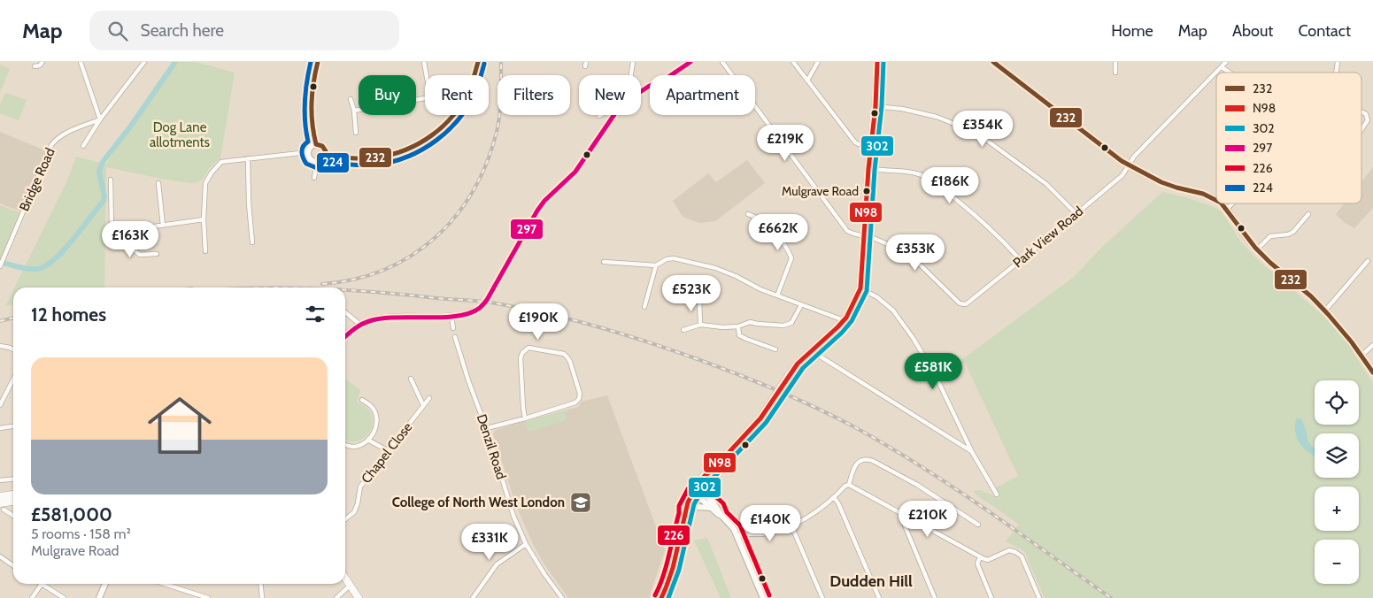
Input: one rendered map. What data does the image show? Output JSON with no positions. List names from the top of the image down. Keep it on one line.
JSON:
{"streets":{"street":["Bridge Road","Park View Road","Denzil Road","Chapel Close"]},"districts":["Dudden Hill"],"parks":["Dog Lane allotments"],"places":{"other":["Mulgrave Road"],"school or university":["College of North West London"]},"lines":["transit line 232","transit line N98","transit line 302","transit line 297","transit line 224","transit line 226"],"legend":["232","N98","302","297","226","224"],"page":{"header":"Map","search":"Search here","nav":["Home","Map","About","Contact"],"chip":["Buy","Rent","Filters","New","Apartment"],"price":["£354K","£219K","£186K","£662K","£163K","£353K","£523K","£190K","£581K","£210K","£140K","£331K"],"heading":"12 homes","list":[{"name":"£581,000","note":"5 rooms · 158 m² · Mulgrave Road"}],"map_buttons":["+","−"]}}
